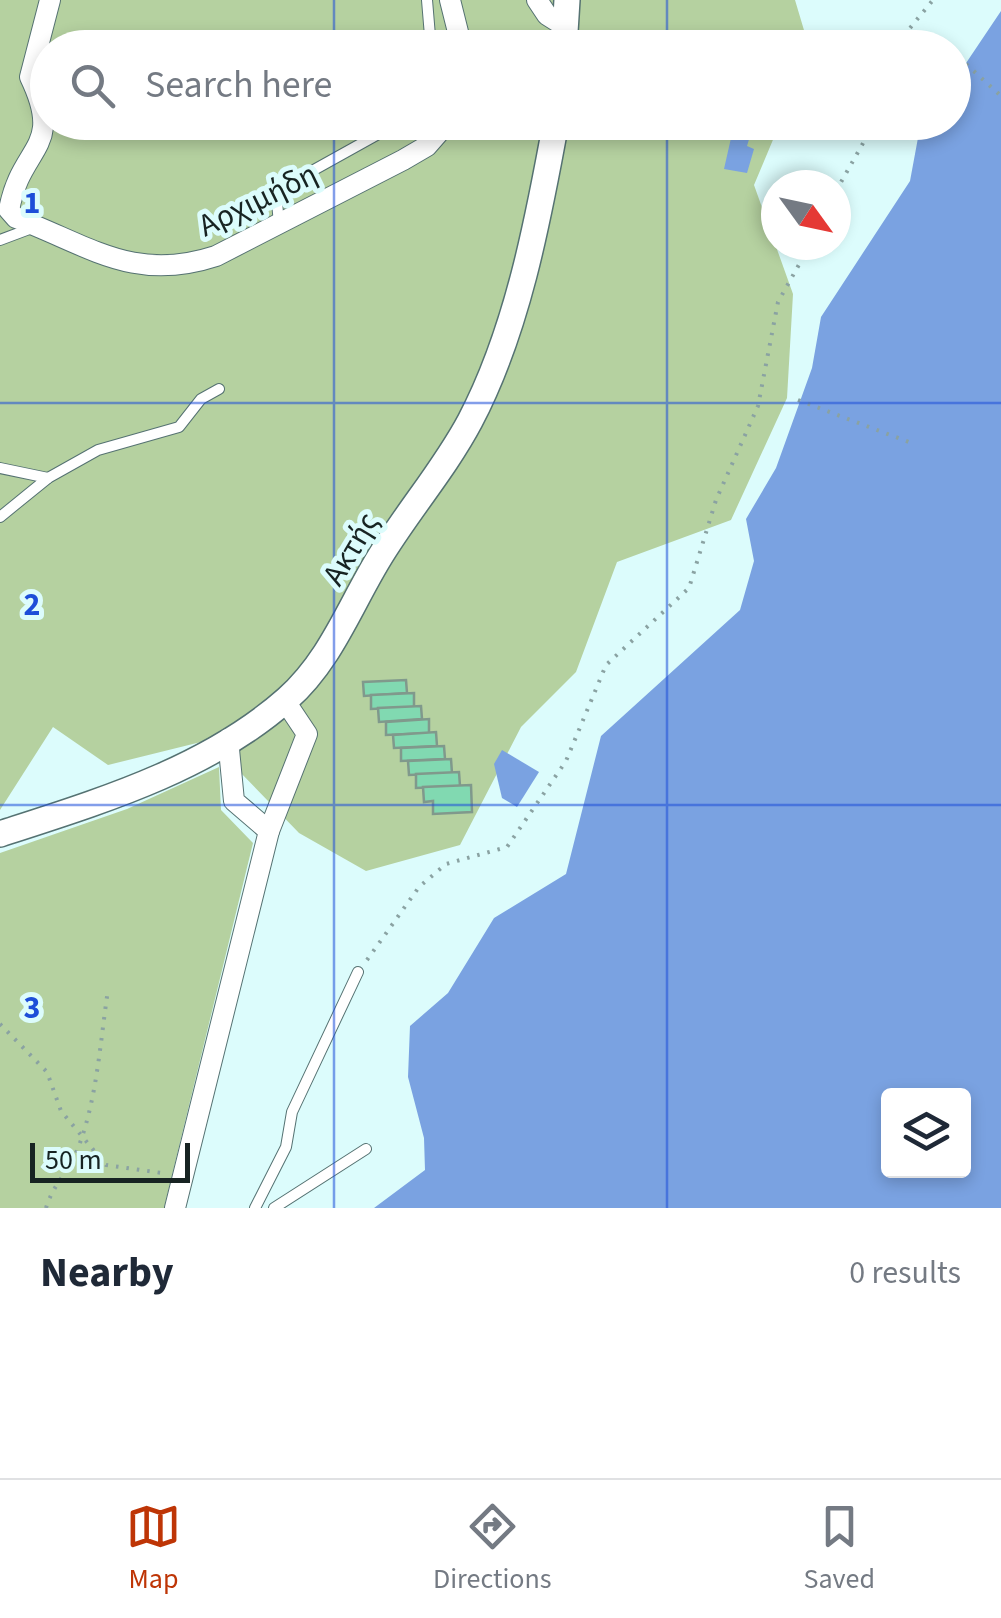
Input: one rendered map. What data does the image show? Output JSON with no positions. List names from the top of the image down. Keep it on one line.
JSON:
{"streets":{"street":["Αρχιμήδη","Ακτής"]},"scale_bar":"50 m","north":"bottom right","page":{"search":"Search here","scale":"50 m","heading":["Nearby","0 results"],"nav":["Map","Directions","Saved"]},"grid":{"rows":["1","2","3"]}}
